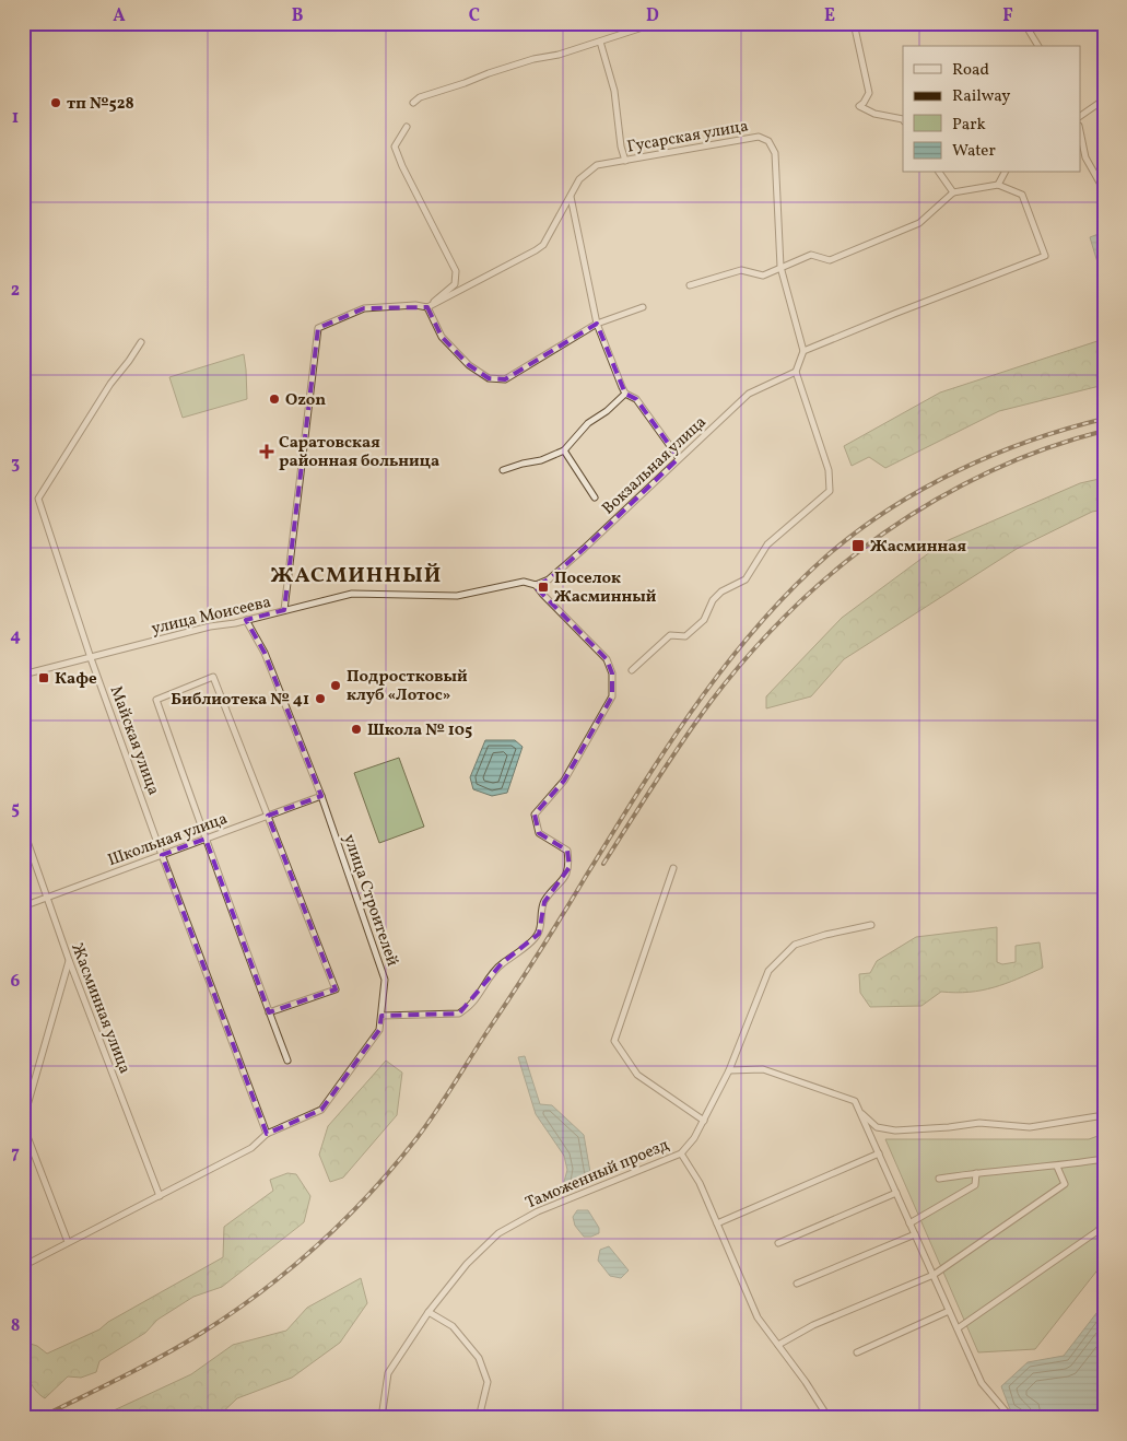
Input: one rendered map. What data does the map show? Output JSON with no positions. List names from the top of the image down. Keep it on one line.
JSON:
{"streets":{"street":["Гусарская улица","Вокзальная улица","улица Моисеева","Майская улица","Школьная улица","улица Строителей","Жасминная улица","Таможенный проезд"]},"crossings":[["Вокзальная улица","улица Моисеева"],["улица Моисеева","Майская улица"],["улица Моисеева","улица Строителей"],["Майская улица","Школьная улица"],["Майская улица","улица Строителей"],["Школьная улица","улица Строителей"],["Школьная улица","Жасминная улица"],["улица Строителей","Жасминная улица"]],"districts":["ЖАСМИННЫЙ"],"places":{"other":["тп №528","Ozon","Подростковый клуб «Лотос»","Библиотека № 41","Школа № 105"],"health":["Саратовская районная больница"],"transit":["Жасминная","Поселок Жасминный","Кафе"]},"legend":["Road","Railway","Park","Water"],"grid":{"columns":["A","B","C","D","E","F"],"rows":["1","2","3","4","5","6","7","8"]}}
